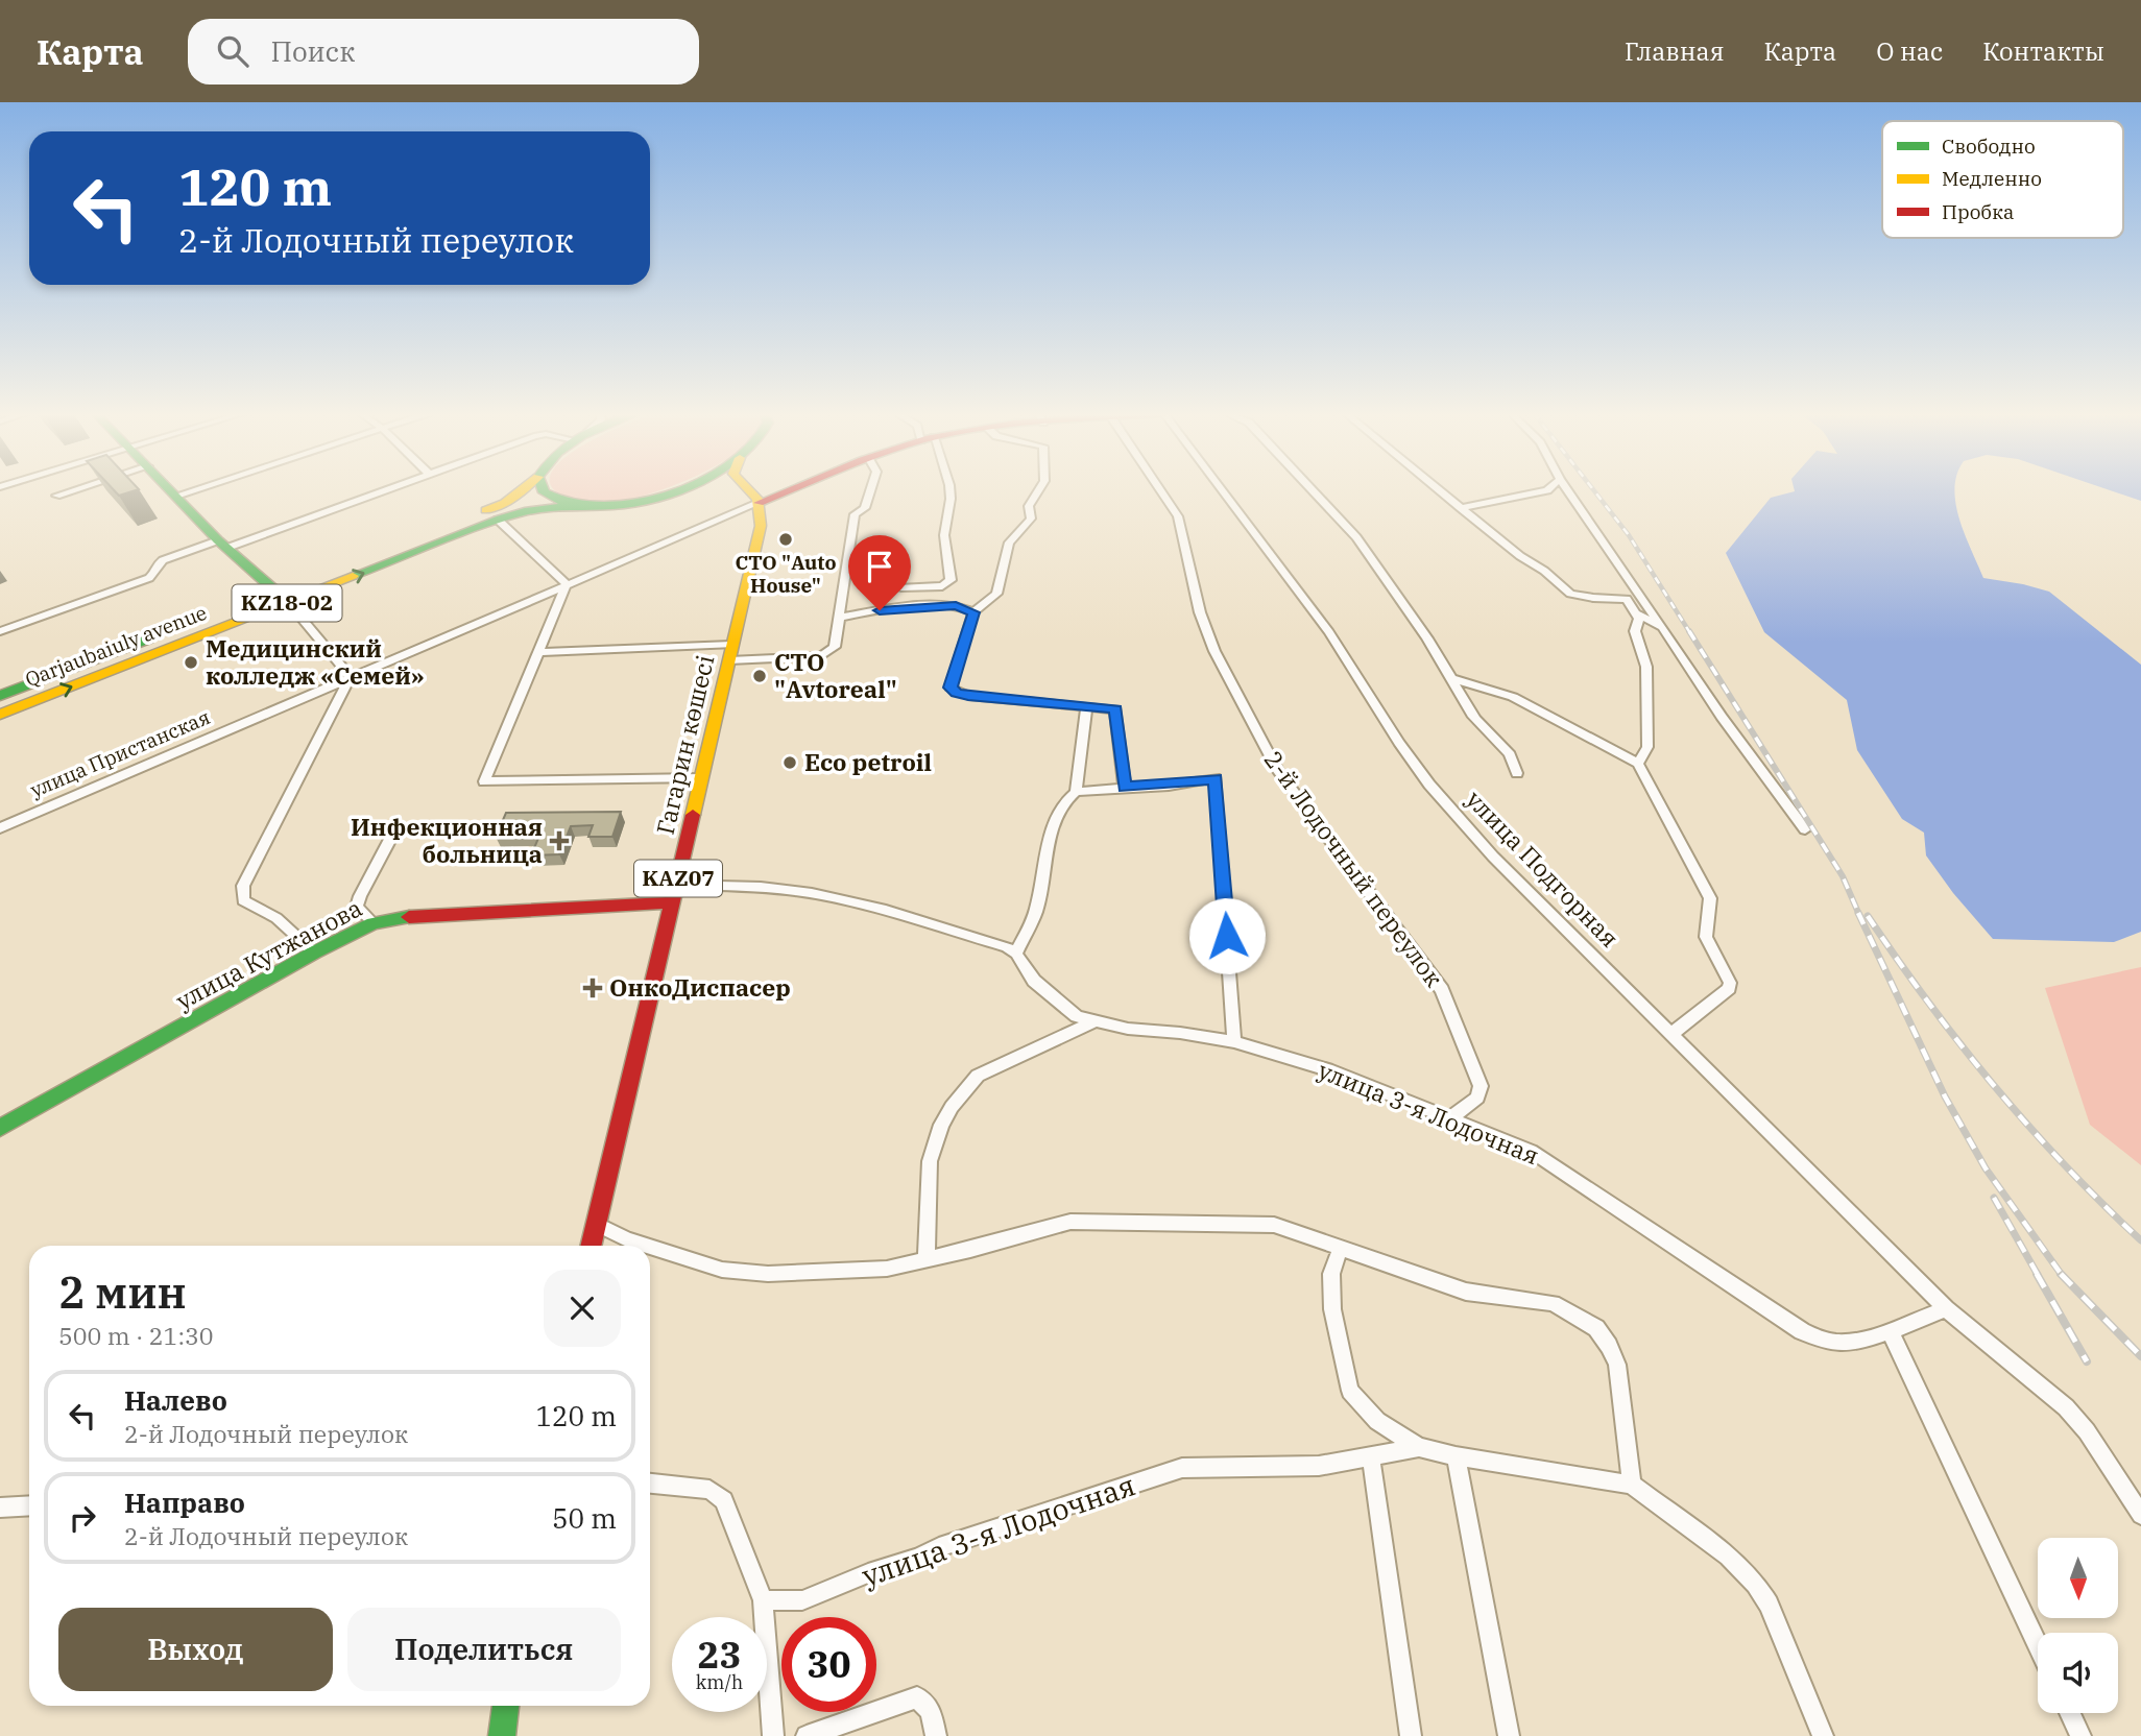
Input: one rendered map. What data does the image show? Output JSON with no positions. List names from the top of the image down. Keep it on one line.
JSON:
{"streets":{"main road":["KZ18-02","Qarjaubaiuly avenue","Гагарин көшесі","улица Пристанская","KAZ07","улица Кутжанова"],"street":["2-й Лодочный переулок","улица Подгорная","улица 3-я Лодочная"]},"crossings":[["Гагарин көшесі","улица Пристанская"],["Гагарин көшесі","улица Кутжанова"],["2-й Лодочный переулок","улица 3-я Лодочная"],["улица Подгорная","улица 3-я Лодочная"]],"places":{"other":["СТО \"Auto House\"","Медицинский колледж «Семей»","СТО \"Avtoreal\"","Eco petroil"],"health":["Инфекционная больница","ОнкоДиспасер"]},"legend":["Свободно","Медленно","Пробка"],"north":"bottom","page":{"header":"Карта","search":"Поиск","nav":["Главная","Карта","О нас","Контакты"],"turn":["120 m","2-й Лодочный переулок"],"heading":["2 мин","500 m · 21:30"],"list":[{"name":"Налево","note":"2-й Лодочный переулок","value":"120 m"},{"name":"Направо","note":"2-й Лодочный переулок","value":"50 m"}],"buttons":["Выход","Поделиться"],"speed":"23 km/h","limit":"30"}}
